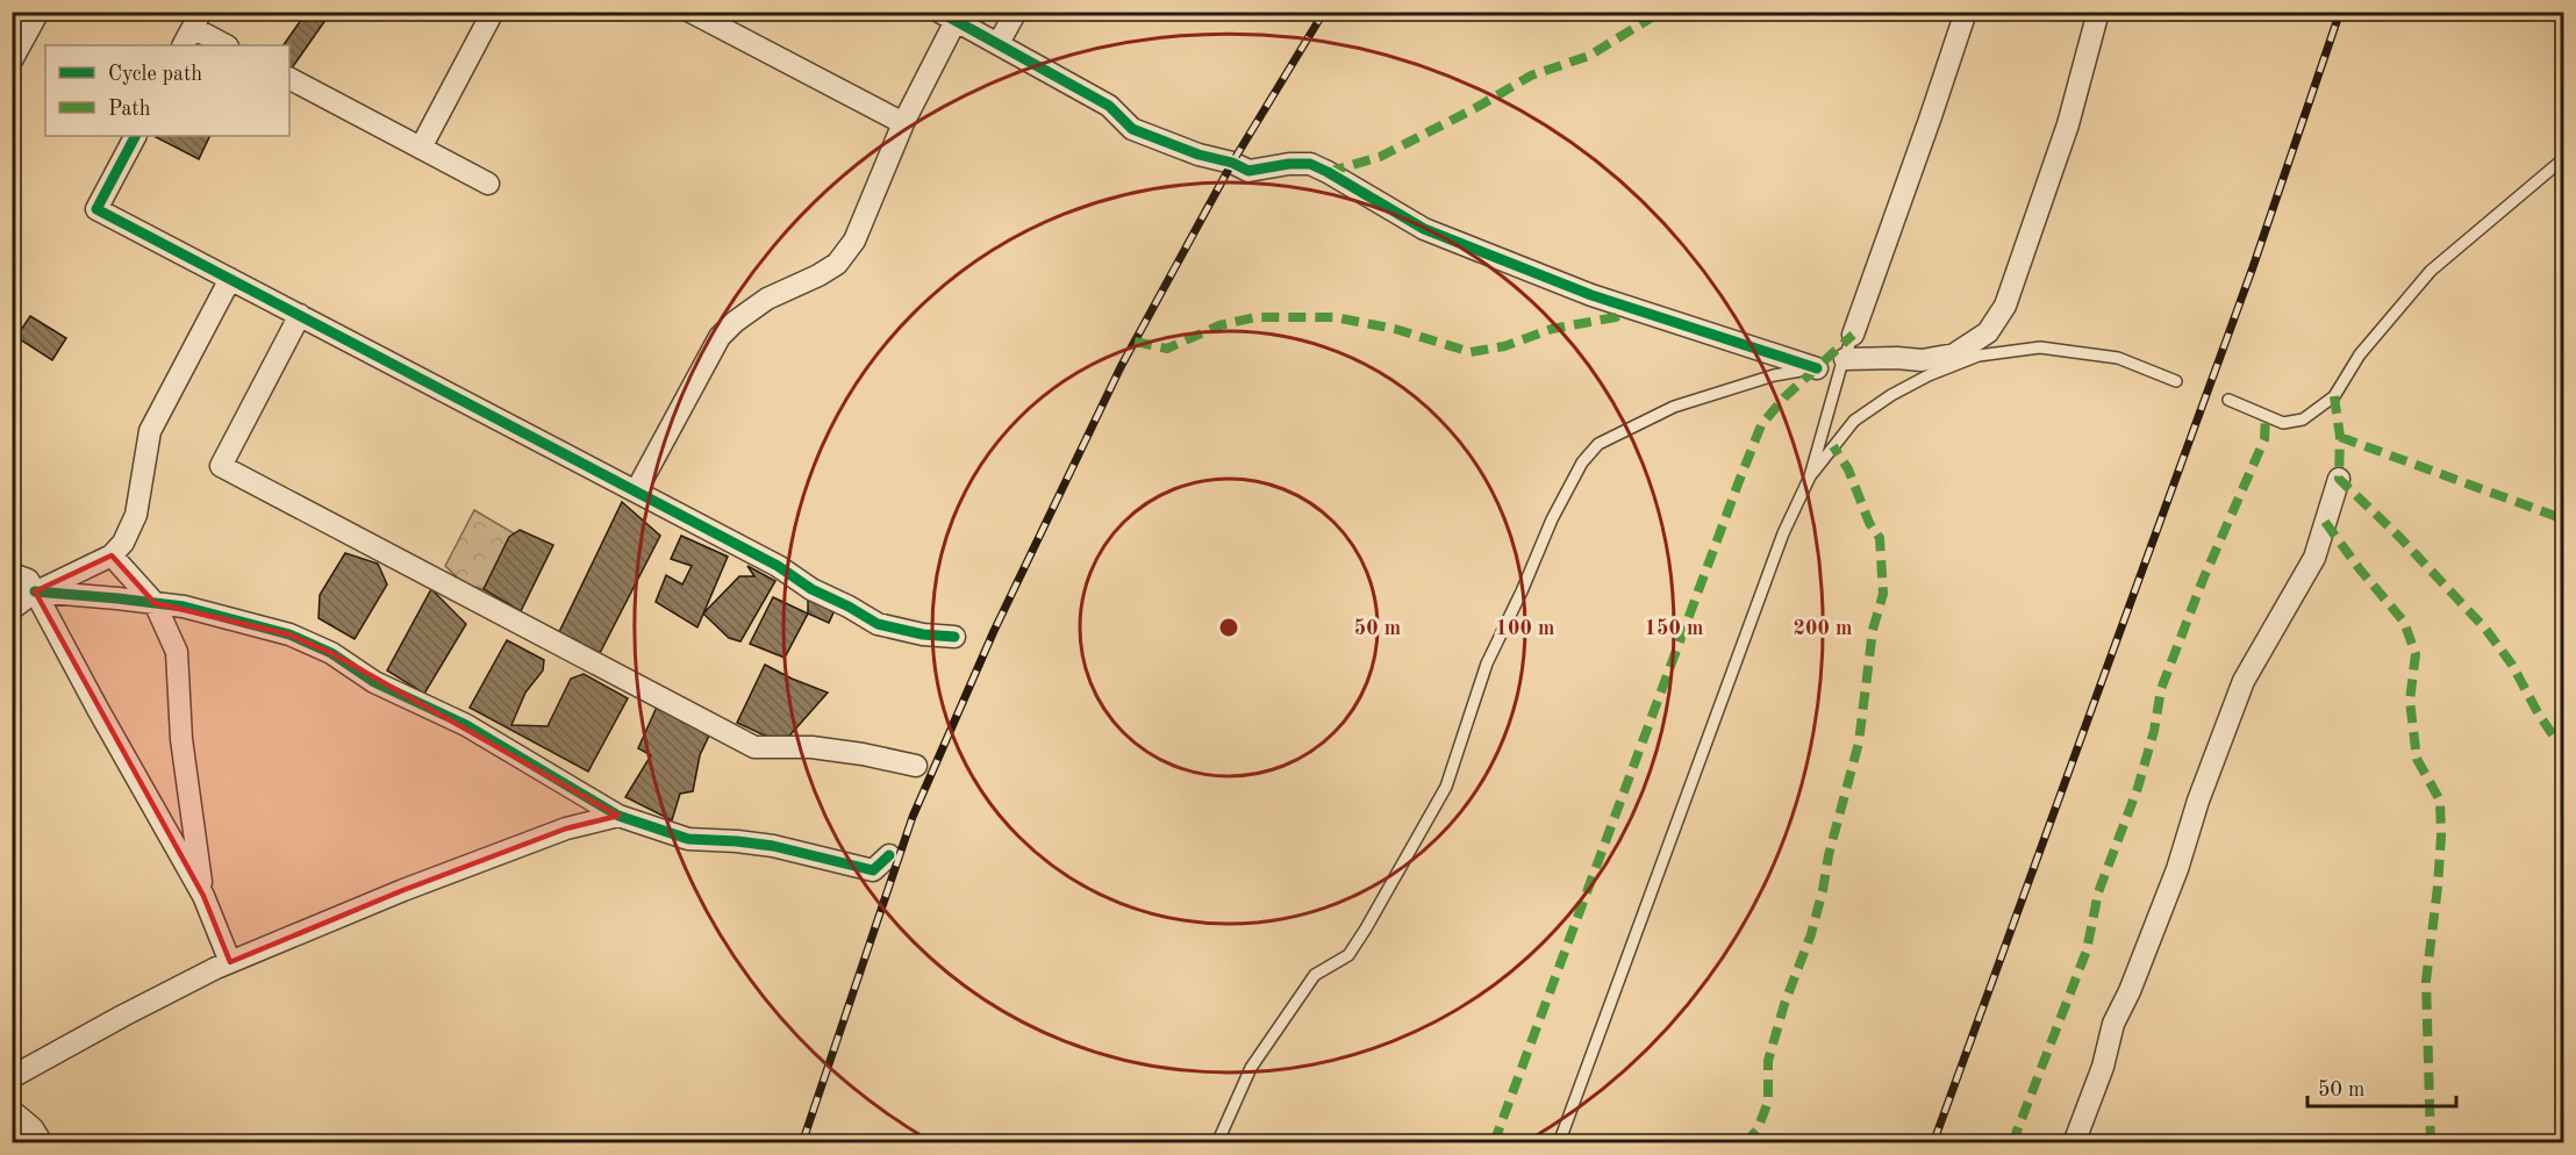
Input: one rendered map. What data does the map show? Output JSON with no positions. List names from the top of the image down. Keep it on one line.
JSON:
{"legend":["Cycle path","Path"],"scale_bar":"50 m","rings":["50 m","100 m","150 m","200 m"]}
